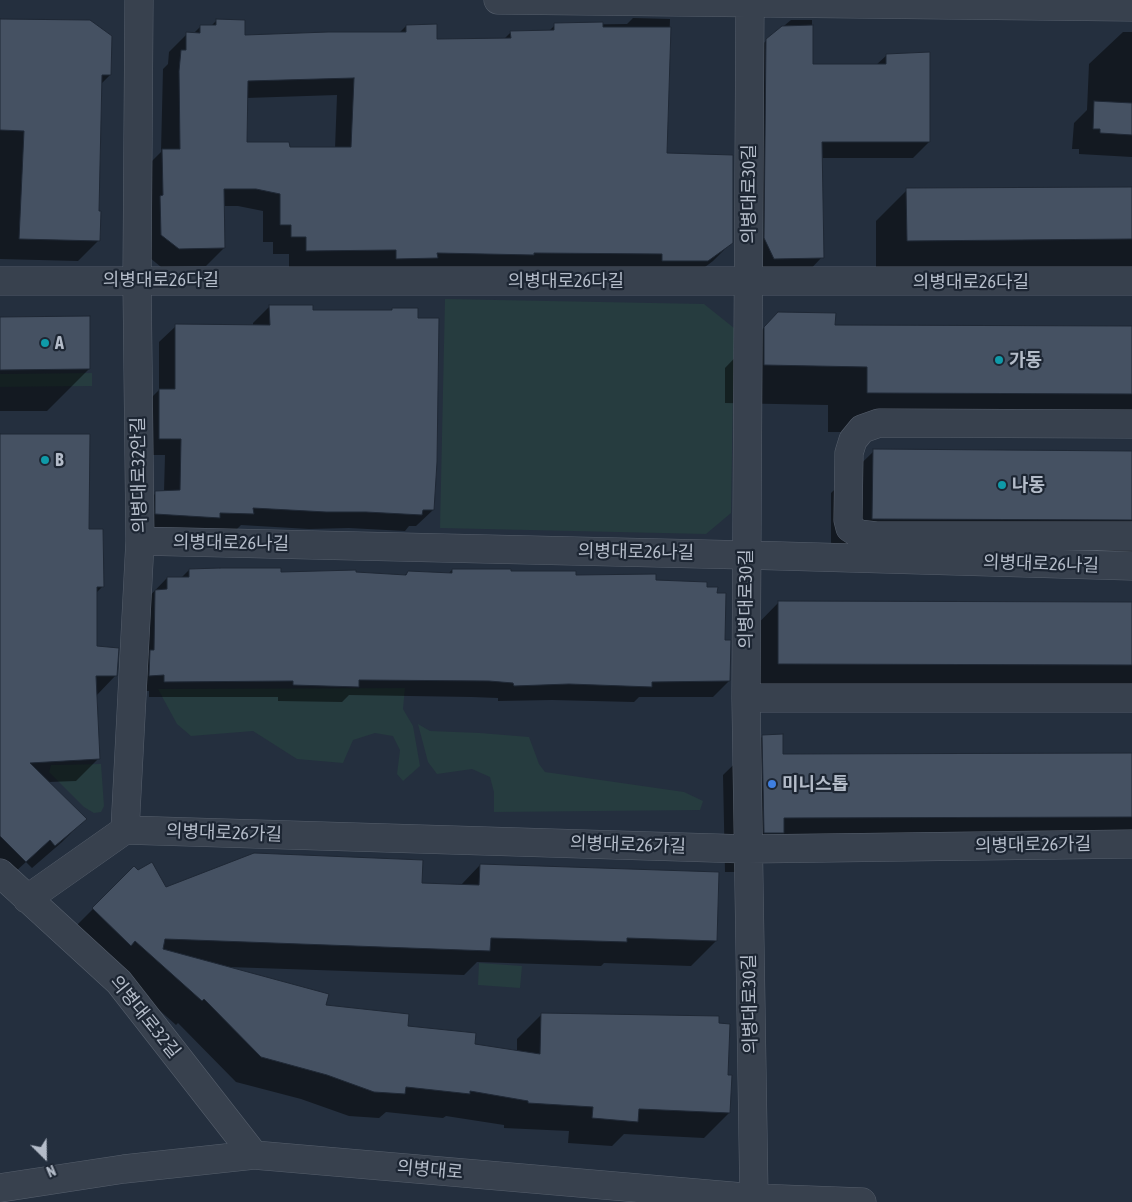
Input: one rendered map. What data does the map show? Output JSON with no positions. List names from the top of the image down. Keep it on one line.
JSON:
{"streets":{"street":["의병대로30길","의병대로26다길","의병대로32안길","의병대로26나길","의병대로26가길","의병대로32길","의병대로"]},"crossings":[["의병대로30길","의병대로26다길"],["의병대로30길","의병대로26나길"],["의병대로30길","의병대로26가길"],["의병대로30길","의병대로"],["의병대로26다길","의병대로32안길"],["의병대로32안길","의병대로26나길"],["의병대로32안길","의병대로26가길"],["의병대로32길","의병대로"]],"places":["A","가동","B","나동","미니스톱"],"north":"bottom right"}
